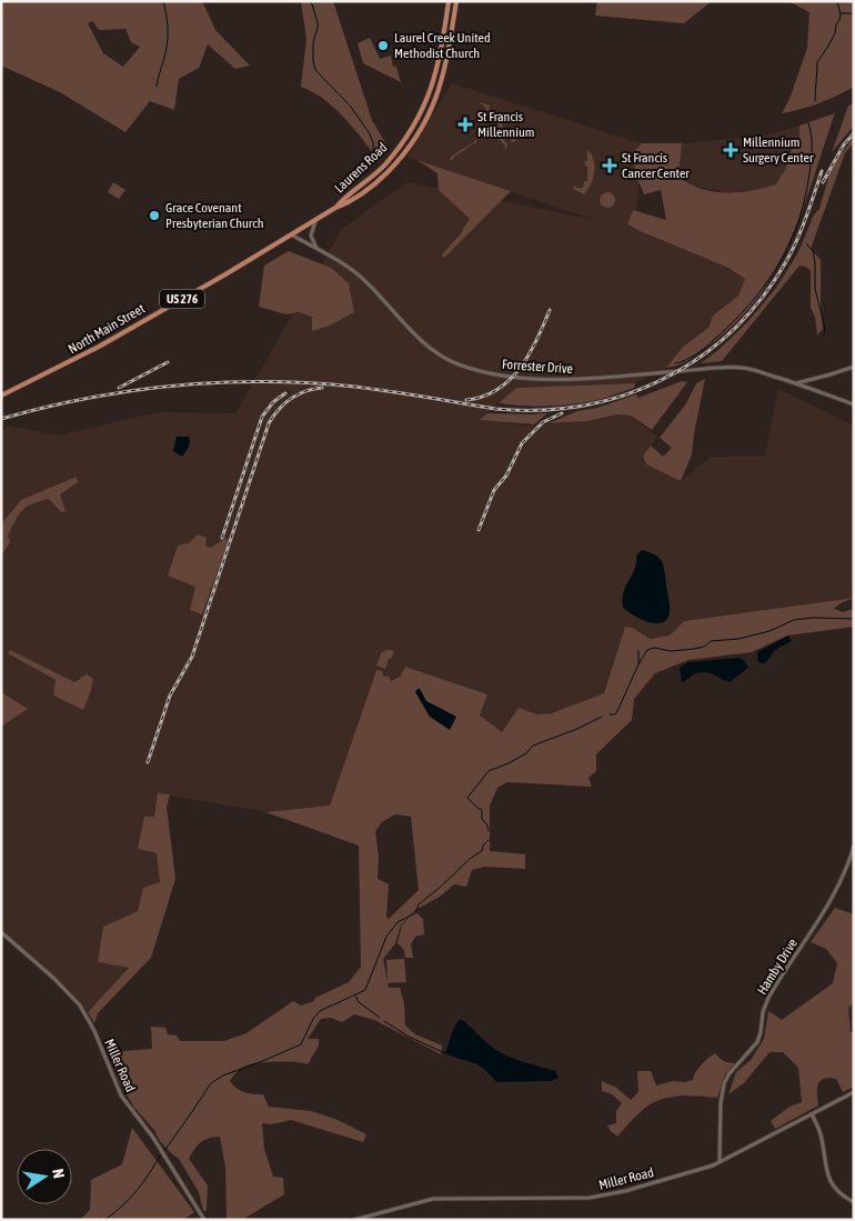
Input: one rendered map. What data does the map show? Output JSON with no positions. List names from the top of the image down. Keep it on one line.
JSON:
{"streets":{"main road":["Laurens Road","US 276","North Main Street"],"street":["Forrester Drive","Hamby Drive","Miller Road"]},"crossings":[["Laurens Road","North Main Street"],["North Main Street","Forrester Drive"],["Hamby Drive","Miller Road"]],"places":{"other":["Laurel Creek United Methodist Church","Grace Covenant Presbyterian Church"],"health":["St Francis Millennium","Millennium Surgery Center","St Francis Cancer Center"]},"north":"right"}
